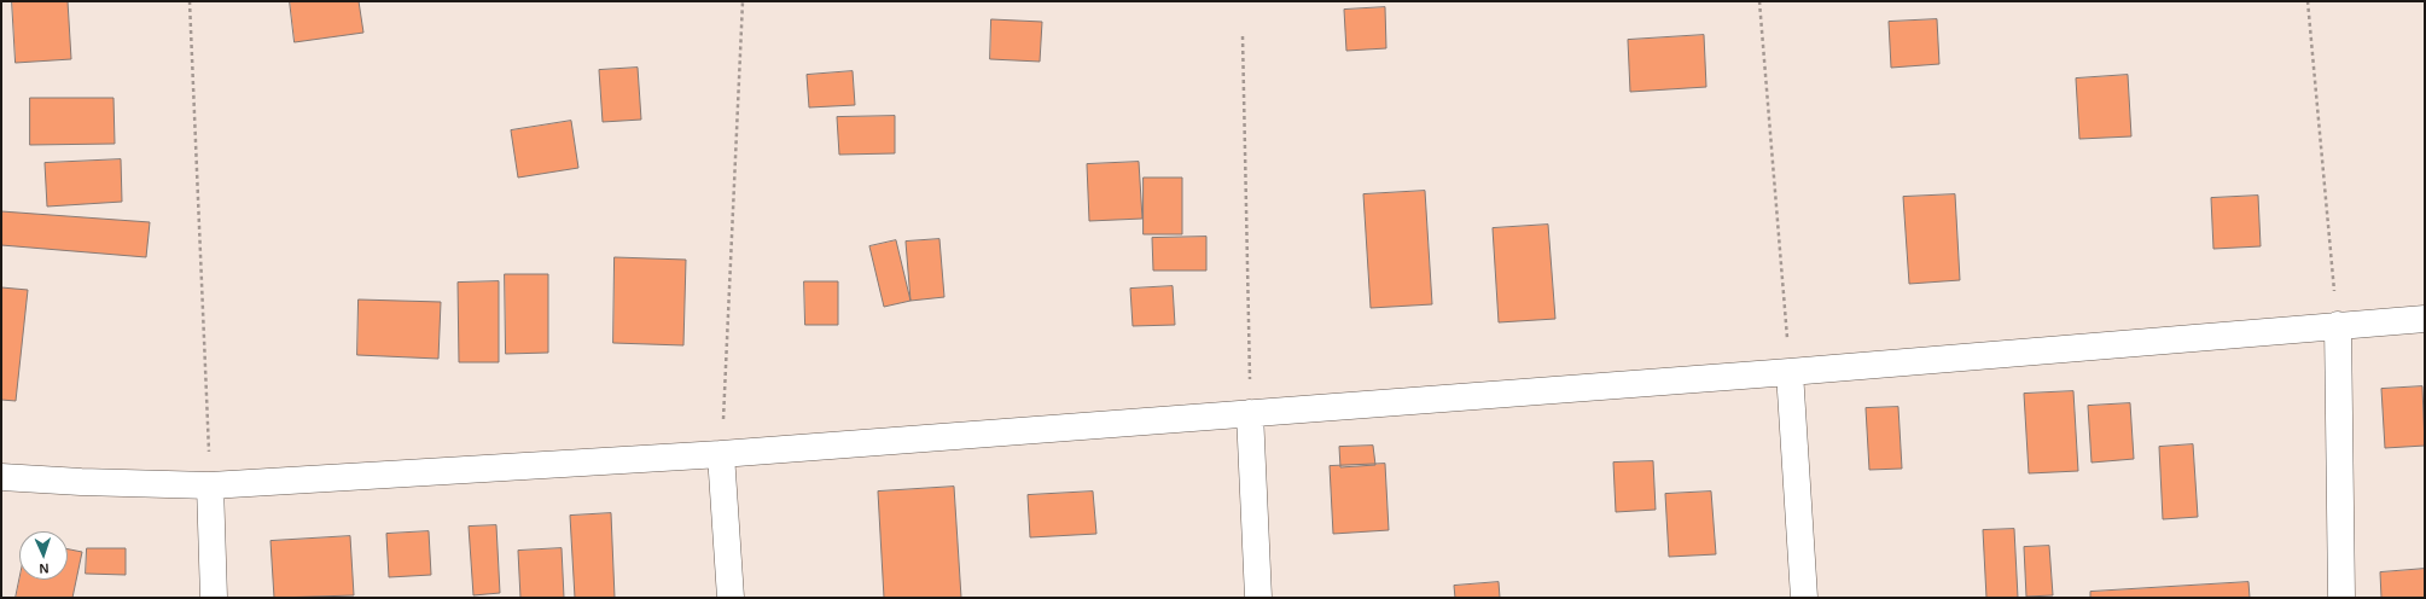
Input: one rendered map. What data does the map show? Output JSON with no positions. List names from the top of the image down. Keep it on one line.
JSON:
{"north":"bottom"}
